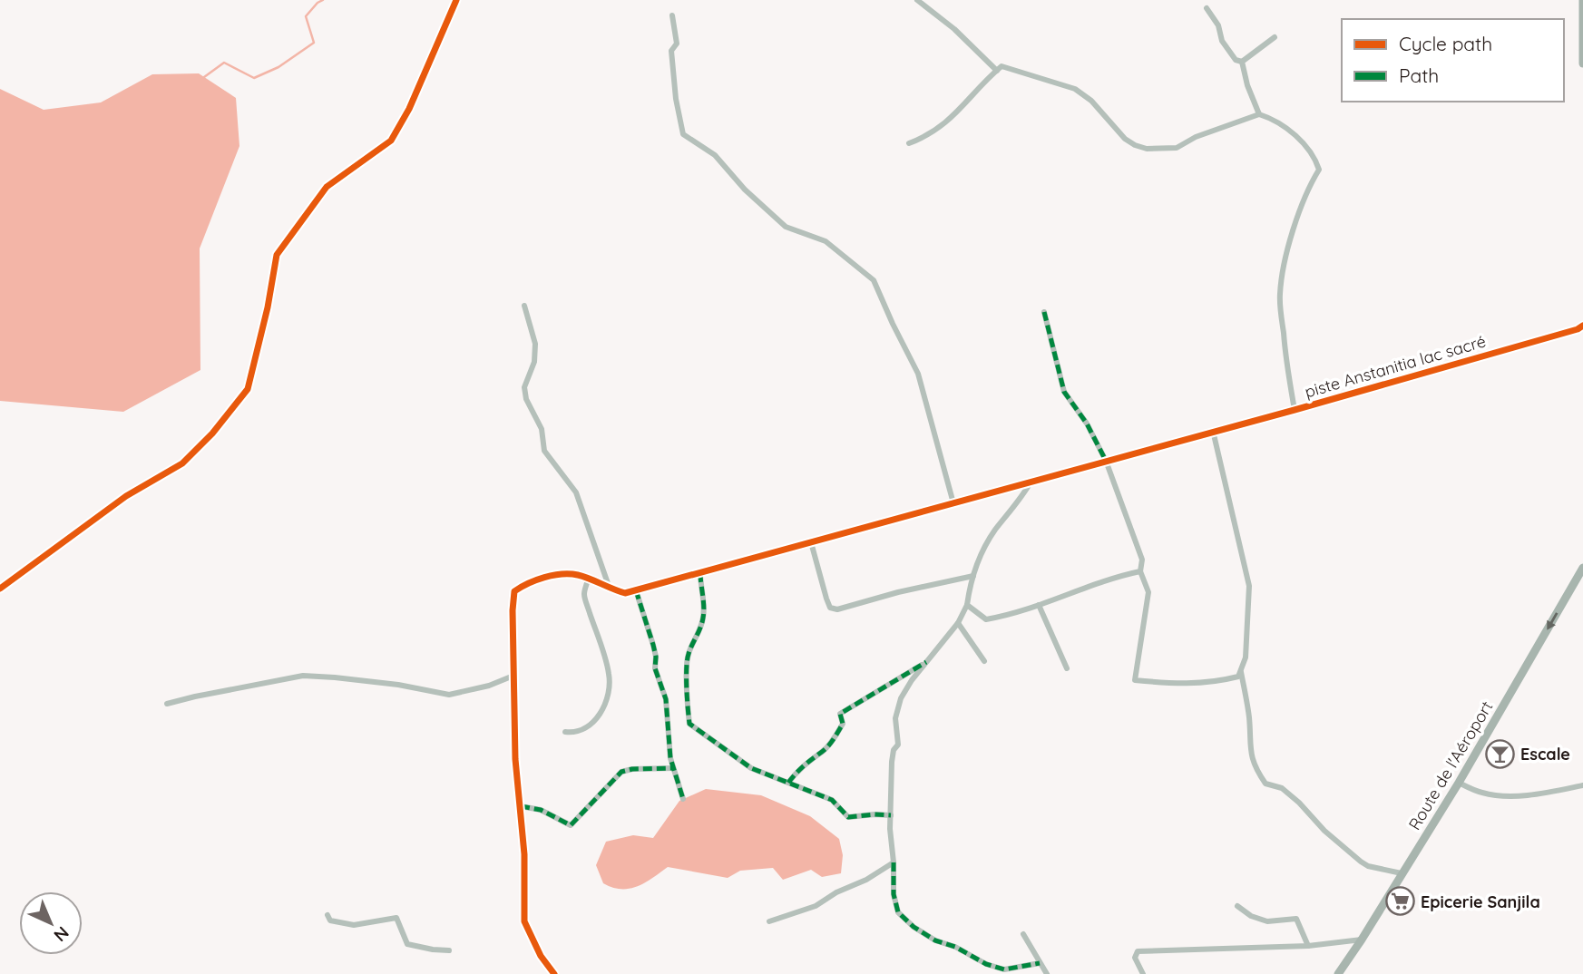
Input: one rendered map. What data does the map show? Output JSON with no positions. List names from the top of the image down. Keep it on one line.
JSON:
{"streets":{"main road":["Route de l'Aéroport"],"street":["piste Anstanitia lac sacré"]},"one_way":["Route de l'Aéroport"],"places":{"bar":["Escale"],"supermarket":["Epicerie Sanjila"]},"legend":["Cycle path","Path"],"north":"bottom right"}
